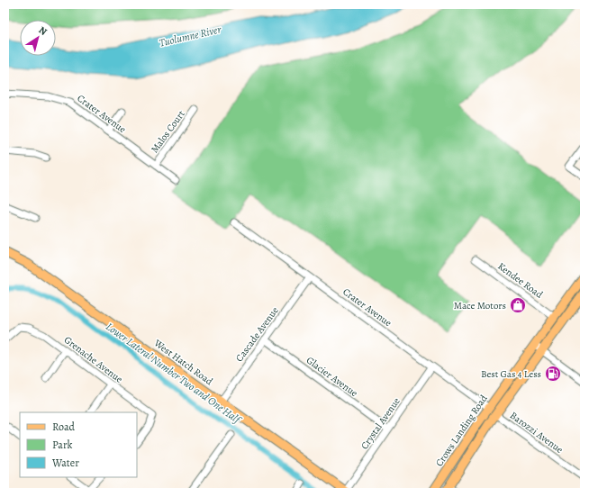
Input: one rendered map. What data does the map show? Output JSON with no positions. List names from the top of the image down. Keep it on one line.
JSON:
{"streets":{"main road":["West Hatch Road","Crows Landing Road"],"street":["Crater Avenue","Malos Court","Kendee Road","Cascade Avenue","Grenache Avenue","Glacier Avenue","Crystal Avenue","Barozzi Avenue"]},"crossings":[["Crater Avenue","Malos Court"],["Crater Avenue","Cascade Avenue"],["Crater Avenue","Crystal Avenue"],["Crater Avenue","Crows Landing Road"],["Kendee Road","Crows Landing Road"],["Cascade Avenue","West Hatch Road"],["Cascade Avenue","Glacier Avenue"],["West Hatch Road","Crystal Avenue"],["Glacier Avenue","Crystal Avenue"],["Crows Landing Road","Barozzi Avenue"]],"water":["Tuolumne River","Lower Lateral Number Two and One Half"],"places":{"shop":["Mace Motors"],"fuel station":["Best Gas 4 Less"]},"legend":["Road","Park","Water"],"north":"top right"}
